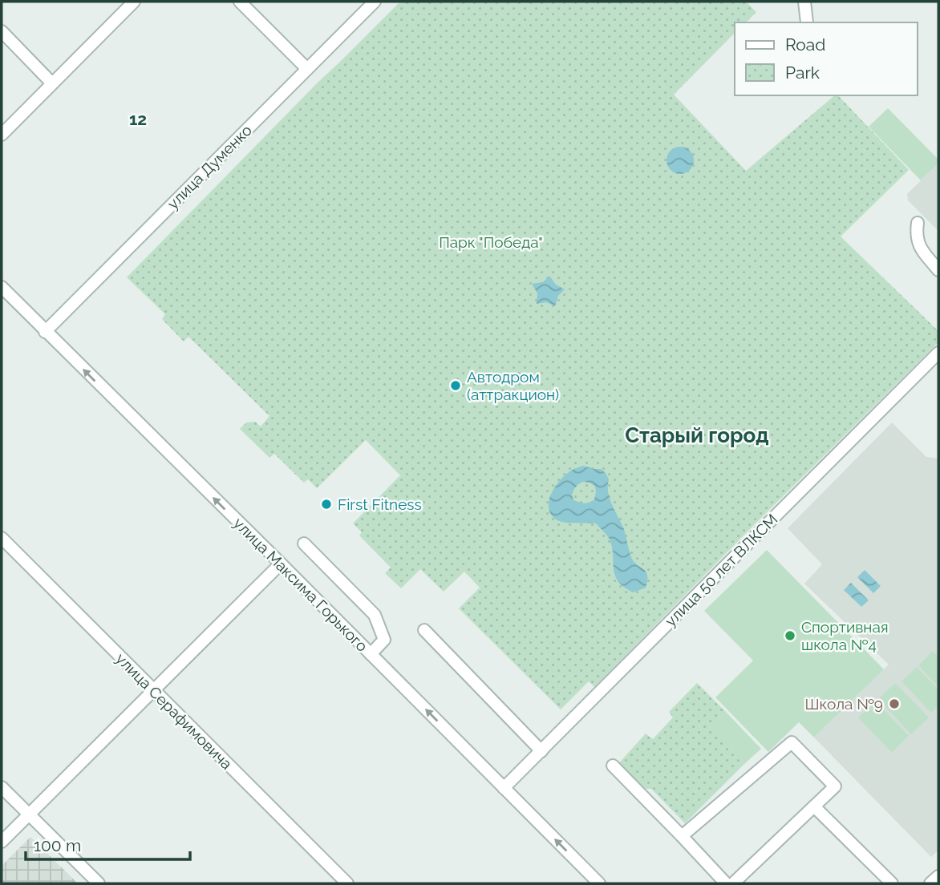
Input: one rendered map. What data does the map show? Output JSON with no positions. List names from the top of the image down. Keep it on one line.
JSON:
{"streets":{"street":["улица Думенко","улица 50 лет ВЛКСМ","улица Максима Горького","улица Серафимовича"]},"crossings":[["улица Думенко","улица Максима Горького"],["улица 50 лет ВЛКСМ","улица Максима Горького"]],"districts":["12","Старый город"],"parks":["Парк \"Победа\""],"places":["Автодром (аттракцион)","First Fitness","Спортивная школа №4","Школа №9"],"legend":["Road","Park"],"scale_bar":"100 m"}
